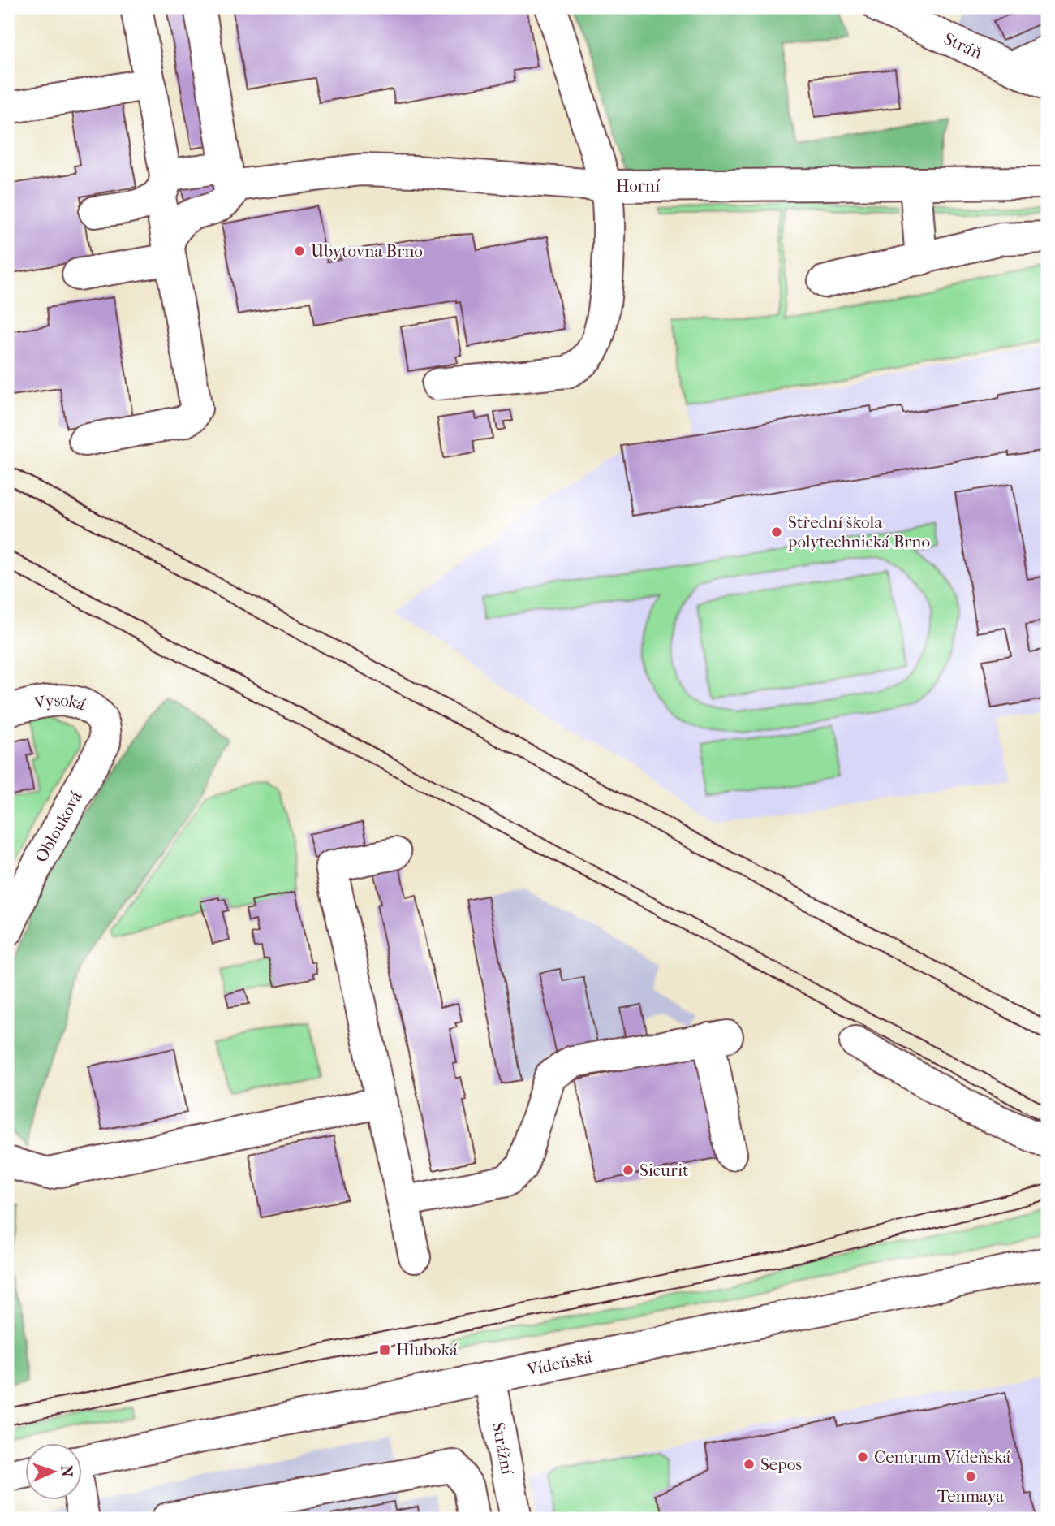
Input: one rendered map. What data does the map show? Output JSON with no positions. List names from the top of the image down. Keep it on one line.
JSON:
{"streets":{"street":["Stráň","Horní","Vysoká","Oblouková","Vídeňská","Strážní"]},"crossings":[["Vysoká","Oblouková"],["Vídeňská","Strážní"]],"places":{"other":["Ubytovna Brno","Střední škola polytechnická Brno","Sicurit","Centrum Vídeňská","Sepos","Tenmaya"],"transit":["Hluboká"]},"north":"right"}
